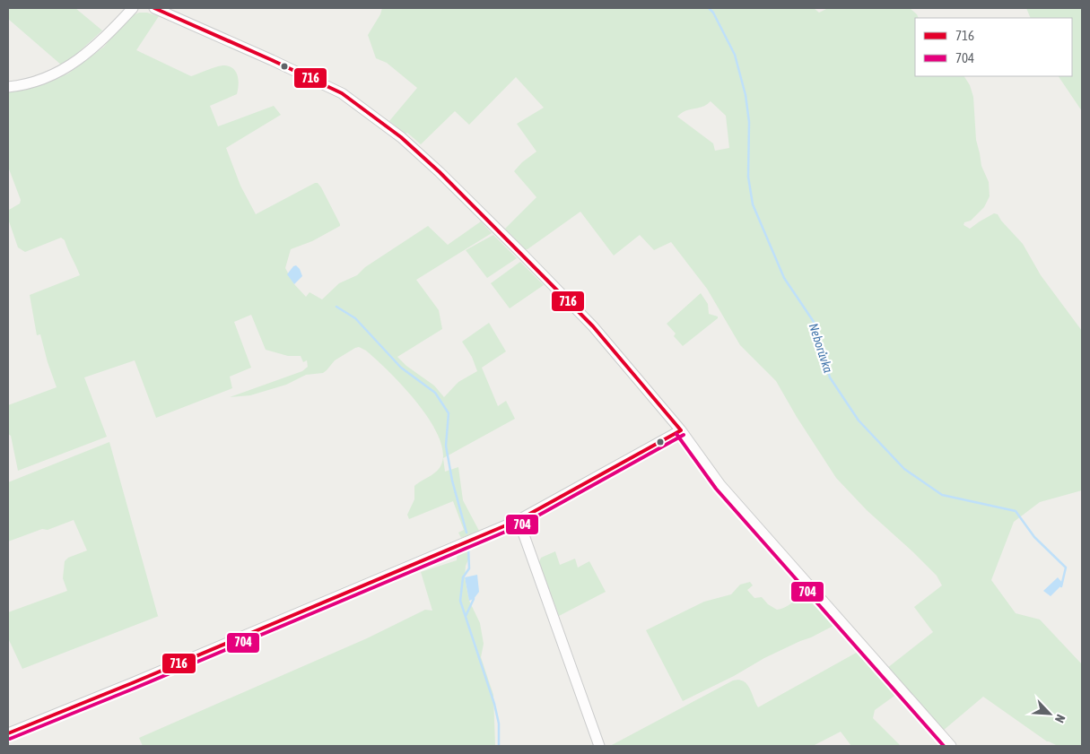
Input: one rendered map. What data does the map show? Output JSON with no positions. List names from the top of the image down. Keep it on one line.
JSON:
{"water":["Neborůvka"],"lines":["transit line 716","transit line 704"],"legend":["716","704"],"north":"bottom right"}
